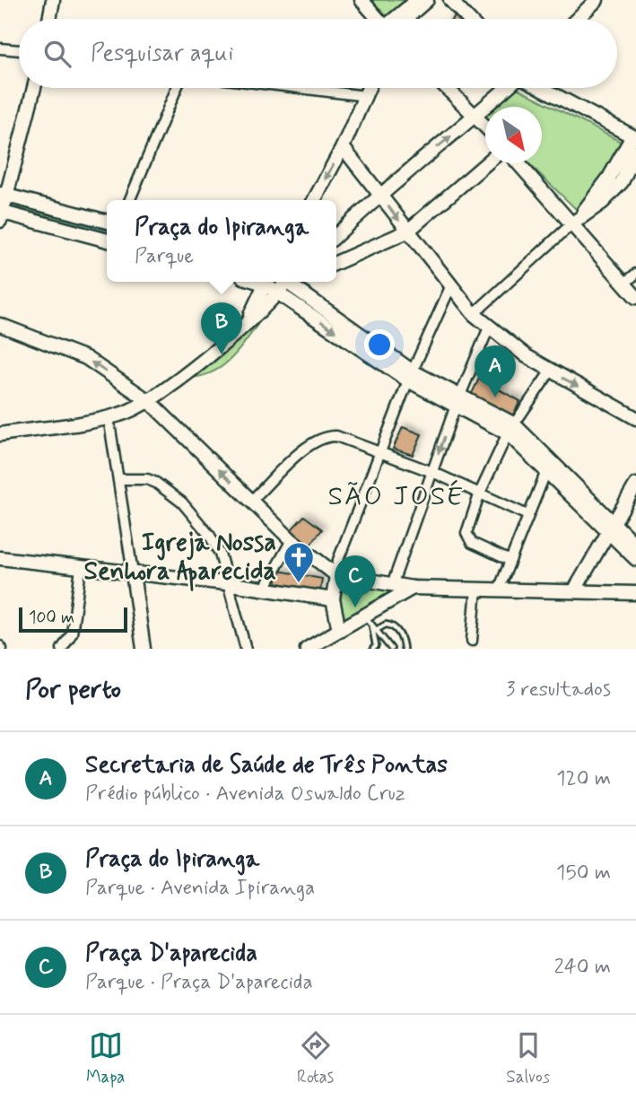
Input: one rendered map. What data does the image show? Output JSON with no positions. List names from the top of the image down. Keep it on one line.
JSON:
{"districts":["SÃO JOSÉ"],"places":{"church":["Igreja Nossa Senhora Aparecida"]},"scale_bar":"100 m","north":"bottom right","page":{"search":"Pesquisar aqui","popup":["Praça do Ipiranga","Parque"],"pins":["B","A","C"],"scale":"100 m","heading":["Por perto","3 resultados"],"list":[{"mark":"A","name":"Secretaria de Saúde de Três Pontas","note":"Prédio público · Avenida Oswaldo Cruz","value":"120 m"},{"mark":"B","name":"Praça do Ipiranga","note":"Parque · Avenida Ipiranga","value":"150 m"},{"mark":"C","name":"Praça D'aparecida","note":"Parque · Praça D'aparecida","value":"240 m"}],"nav":["Mapa","Rotas","Salvos"]}}
